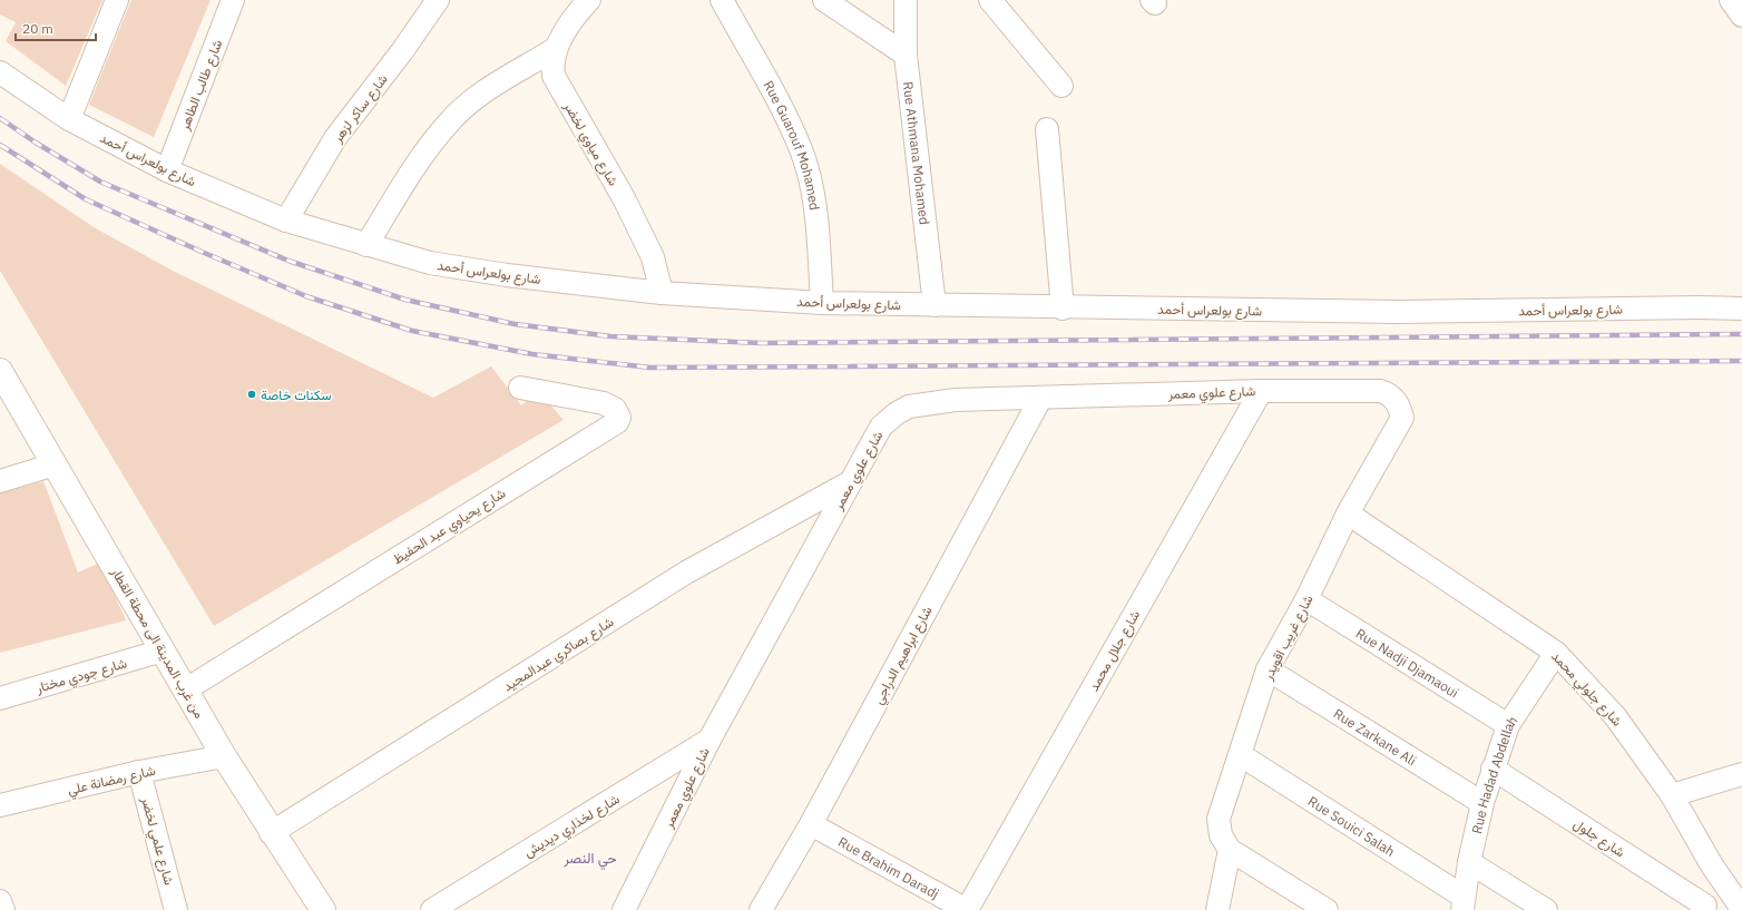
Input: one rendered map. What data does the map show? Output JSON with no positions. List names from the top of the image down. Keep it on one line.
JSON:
{"streets":{"street":["شارع طالب الطاهر","شارع ساكر لزهر","شارع مياوي لخضر","Rue Guarouf Mohamed","Rue Athmana Mohamed","شارع بولعراس أحمد","شارع علوي معمر","شارع يحياوي عبد الحفيظ","شارع غريب اقويدر","من غرب المدينة الى محطة القطار","شارع جلال محمد","شارع بصاكري عبدالمجيد","شارع ابراهيم الدراجي","Rue Nadji Djamaoui","شارع جودي مختار","شارع جلولي محمد","Rue Zarkane Ali","Rue Hadad Abdellah","شارع رمضانة علي","شارع لخذاري ديديش","Rue Souici Salah","شارع جلول","شارع علمي لخضر","Rue Brahim Daradj"]},"crossings":[["شارع طالب الطاهر","شارع بولعراس أحمد"],["شارع ساكر لزهر","شارع بولعراس أحمد"],["شارع مياوي لخضر","شارع بولعراس أحمد"],["Rue Guarouf Mohamed","شارع بولعراس أحمد"],["Rue Athmana Mohamed","شارع بولعراس أحمد"],["شارع علوي معمر","شارع غريب اقويدر"],["شارع علوي معمر","شارع جلال محمد"],["شارع علوي معمر","شارع بصاكري عبدالمجيد"],["شارع علوي معمر","شارع ابراهيم الدراجي"],["شارع علوي معمر","شارع لخذاري ديديش"],["شارع يحياوي عبد الحفيظ","من غرب المدينة الى محطة القطار"],["شارع غريب اقويدر","Rue Nadji Djamaoui"],["شارع غريب اقويدر","شارع جلولي محمد"],["شارع غريب اقويدر","Rue Zarkane Ali"],["شارع غريب اقويدر","Rue Souici Salah"],["من غرب المدينة الى محطة القطار","شارع بصاكري عبدالمجيد"],["من غرب المدينة الى محطة القطار","شارع جودي مختار"],["من غرب المدينة الى محطة القطار","شارع رمضانة علي"],["شارع جلال محمد","Rue Brahim Daradj"],["شارع ابراهيم الدراجي","Rue Brahim Daradj"],["Rue Nadji Djamaoui","Rue Hadad Abdellah"],["شارع جلولي محمد","Rue Hadad Abdellah"],["Rue Zarkane Ali","Rue Hadad Abdellah"],["Rue Hadad Abdellah","Rue Souici Salah"],["Rue Hadad Abdellah","شارع جلول"],["شارع رمضانة علي","شارع علمي لخضر"]],"districts":["حي النصر"],"places":["سكنات خاصة"],"scale_bar":"20 m"}
